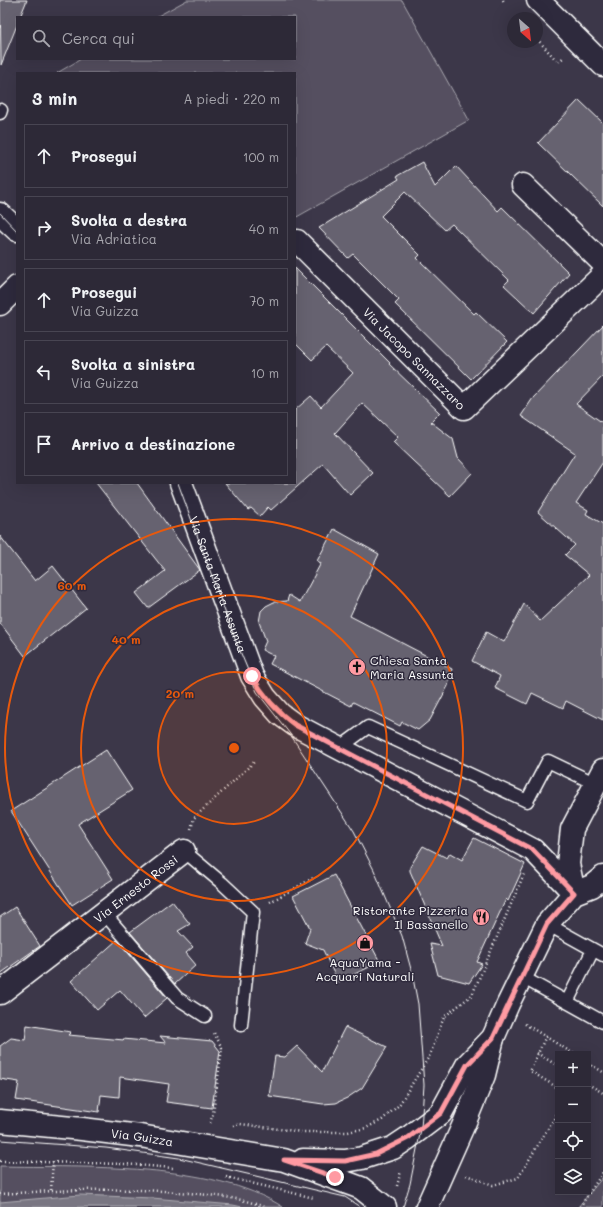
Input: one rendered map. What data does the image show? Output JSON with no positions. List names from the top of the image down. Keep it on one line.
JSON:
{"streets":{"street":["Via Jacopo Sannazzaro","Via Santa Maria Assunta","Via Ernesto Rossi","Via Guizza"]},"places":{"church":["Chiesa Santa Maria Assunta"],"restaurant":["Ristorante Pizzeria Il Bassanello"],"shop":["AquaYama - Acquari Naturali"]},"north":"bottom right","page":{"search":"Cerca qui","heading":["3 min","A piedi · 220 m"],"list":[["Prosegui","100 m"],["Svolta a destra","Via Adriatica","40 m"],["Prosegui","Via Guizza","70 m"],["Svolta a sinistra","Via Guizza","10 m"],"Arrivo a destinazione"],"map_buttons":["+","−"]},"rings":["60 m","40 m","20 m"]}
